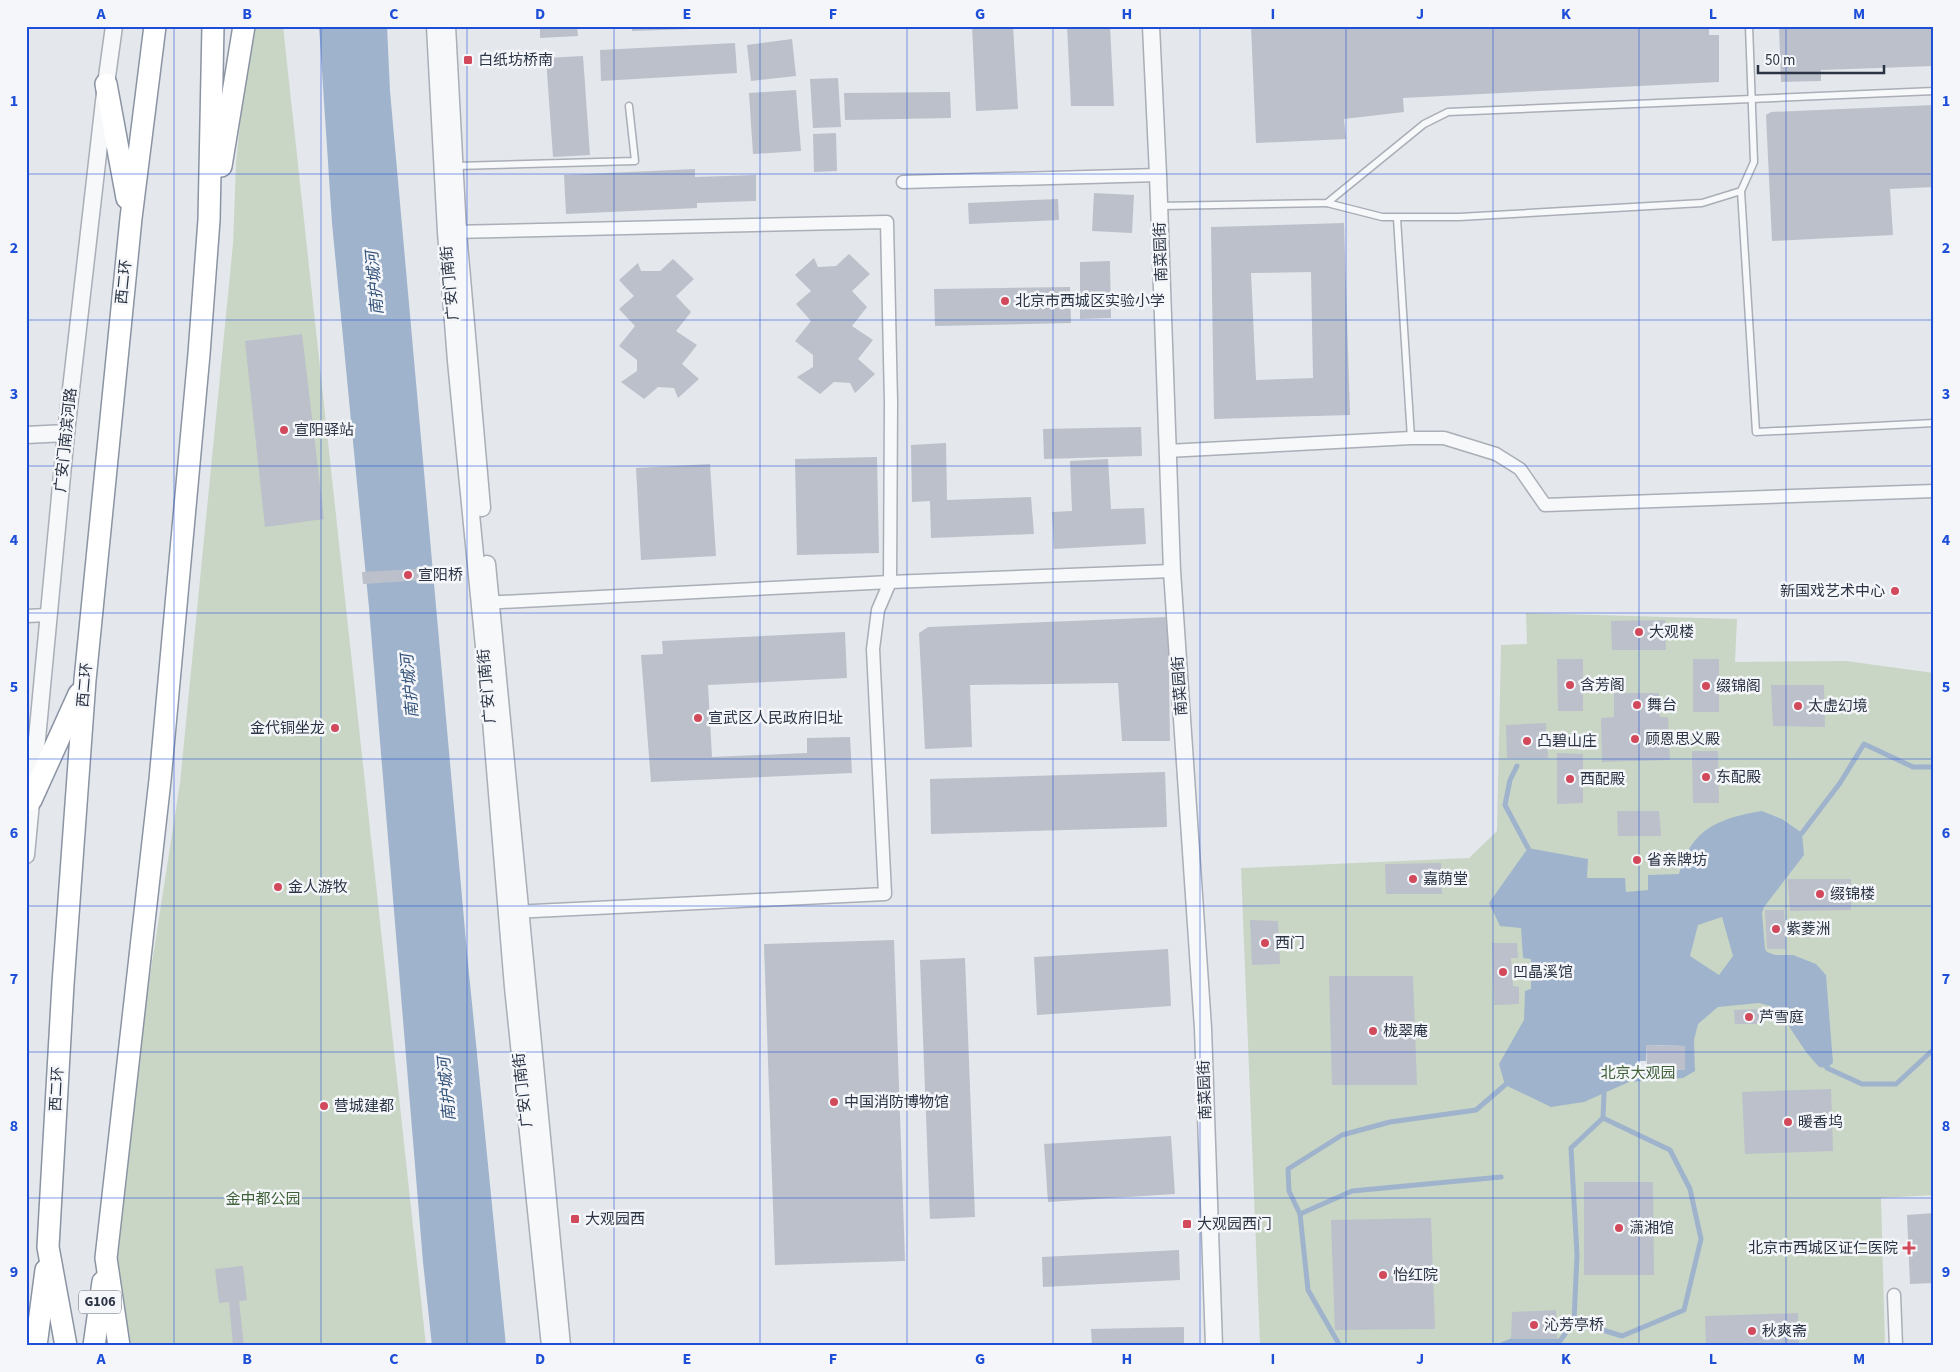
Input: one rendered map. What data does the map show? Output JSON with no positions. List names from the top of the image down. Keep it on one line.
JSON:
{"streets":{"highway":["西二环","G106"],"street":["南菜园街","广安门南街","广安门南滨河路"]},"water":["南护城河"],"parks":["北京大观园","金中都公园"],"places":{"transit":["白纸坊桥南","大观园西","大观园西门"],"other":["北京市西城区实验小学","宣阳驿站","宣阳桥","新国戏艺术中心","大观楼","含芳阁","缀锦阁","舞台","太虚幻境","宣武区人民政府旧址","金代铜坐龙","顾恩思义殿","凸碧山庄","东配殿","西配殿","省亲牌坊","嘉荫堂","金人游牧","缀锦楼","紫菱洲","西门","凹晶溪馆","芦雪庭","栊翠庵","中国消防博物馆","营城建都","暖香坞","潇湘馆","怡红院","沁芳亭桥","秋爽斋"],"health":["北京市西城区证仁医院"]},"scale_bar":"50 m","grid":{"columns":["A","B","C","D","E","F","G","H","I","J","K","L","M"],"rows":["1","2","3","4","5","6","7","8","9"]}}
